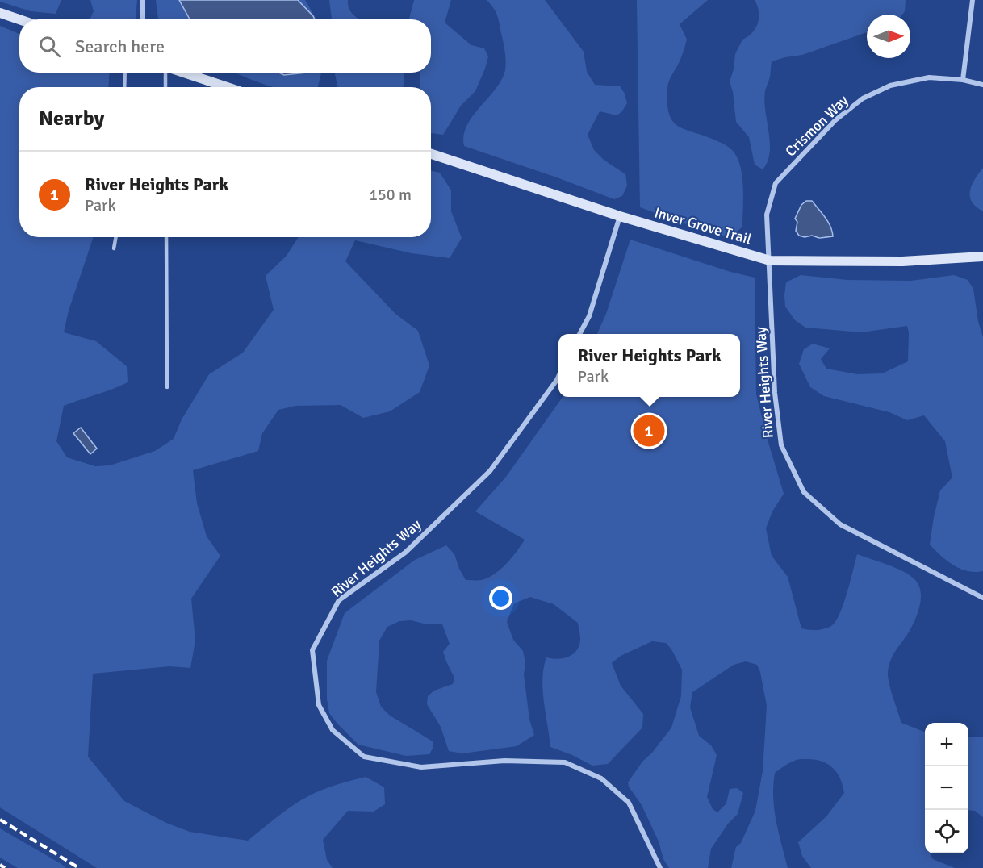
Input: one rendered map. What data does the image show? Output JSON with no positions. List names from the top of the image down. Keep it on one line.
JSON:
{"streets":{"street":["Crismon Way","Inver Grove Trail","River Heights Way"]},"crossings":[["Crismon Way","Inver Grove Trail"],["Crismon Way","River Heights Way"],["Inver Grove Trail","River Heights Way"]],"north":"right","page":{"search":"Search here","heading":"Nearby","list":[{"mark":"1","name":"River Heights Park","note":"Park","value":"150 m"}],"popup":["River Heights Park","Park"],"pins":"1","map_buttons":["+","−"]}}
